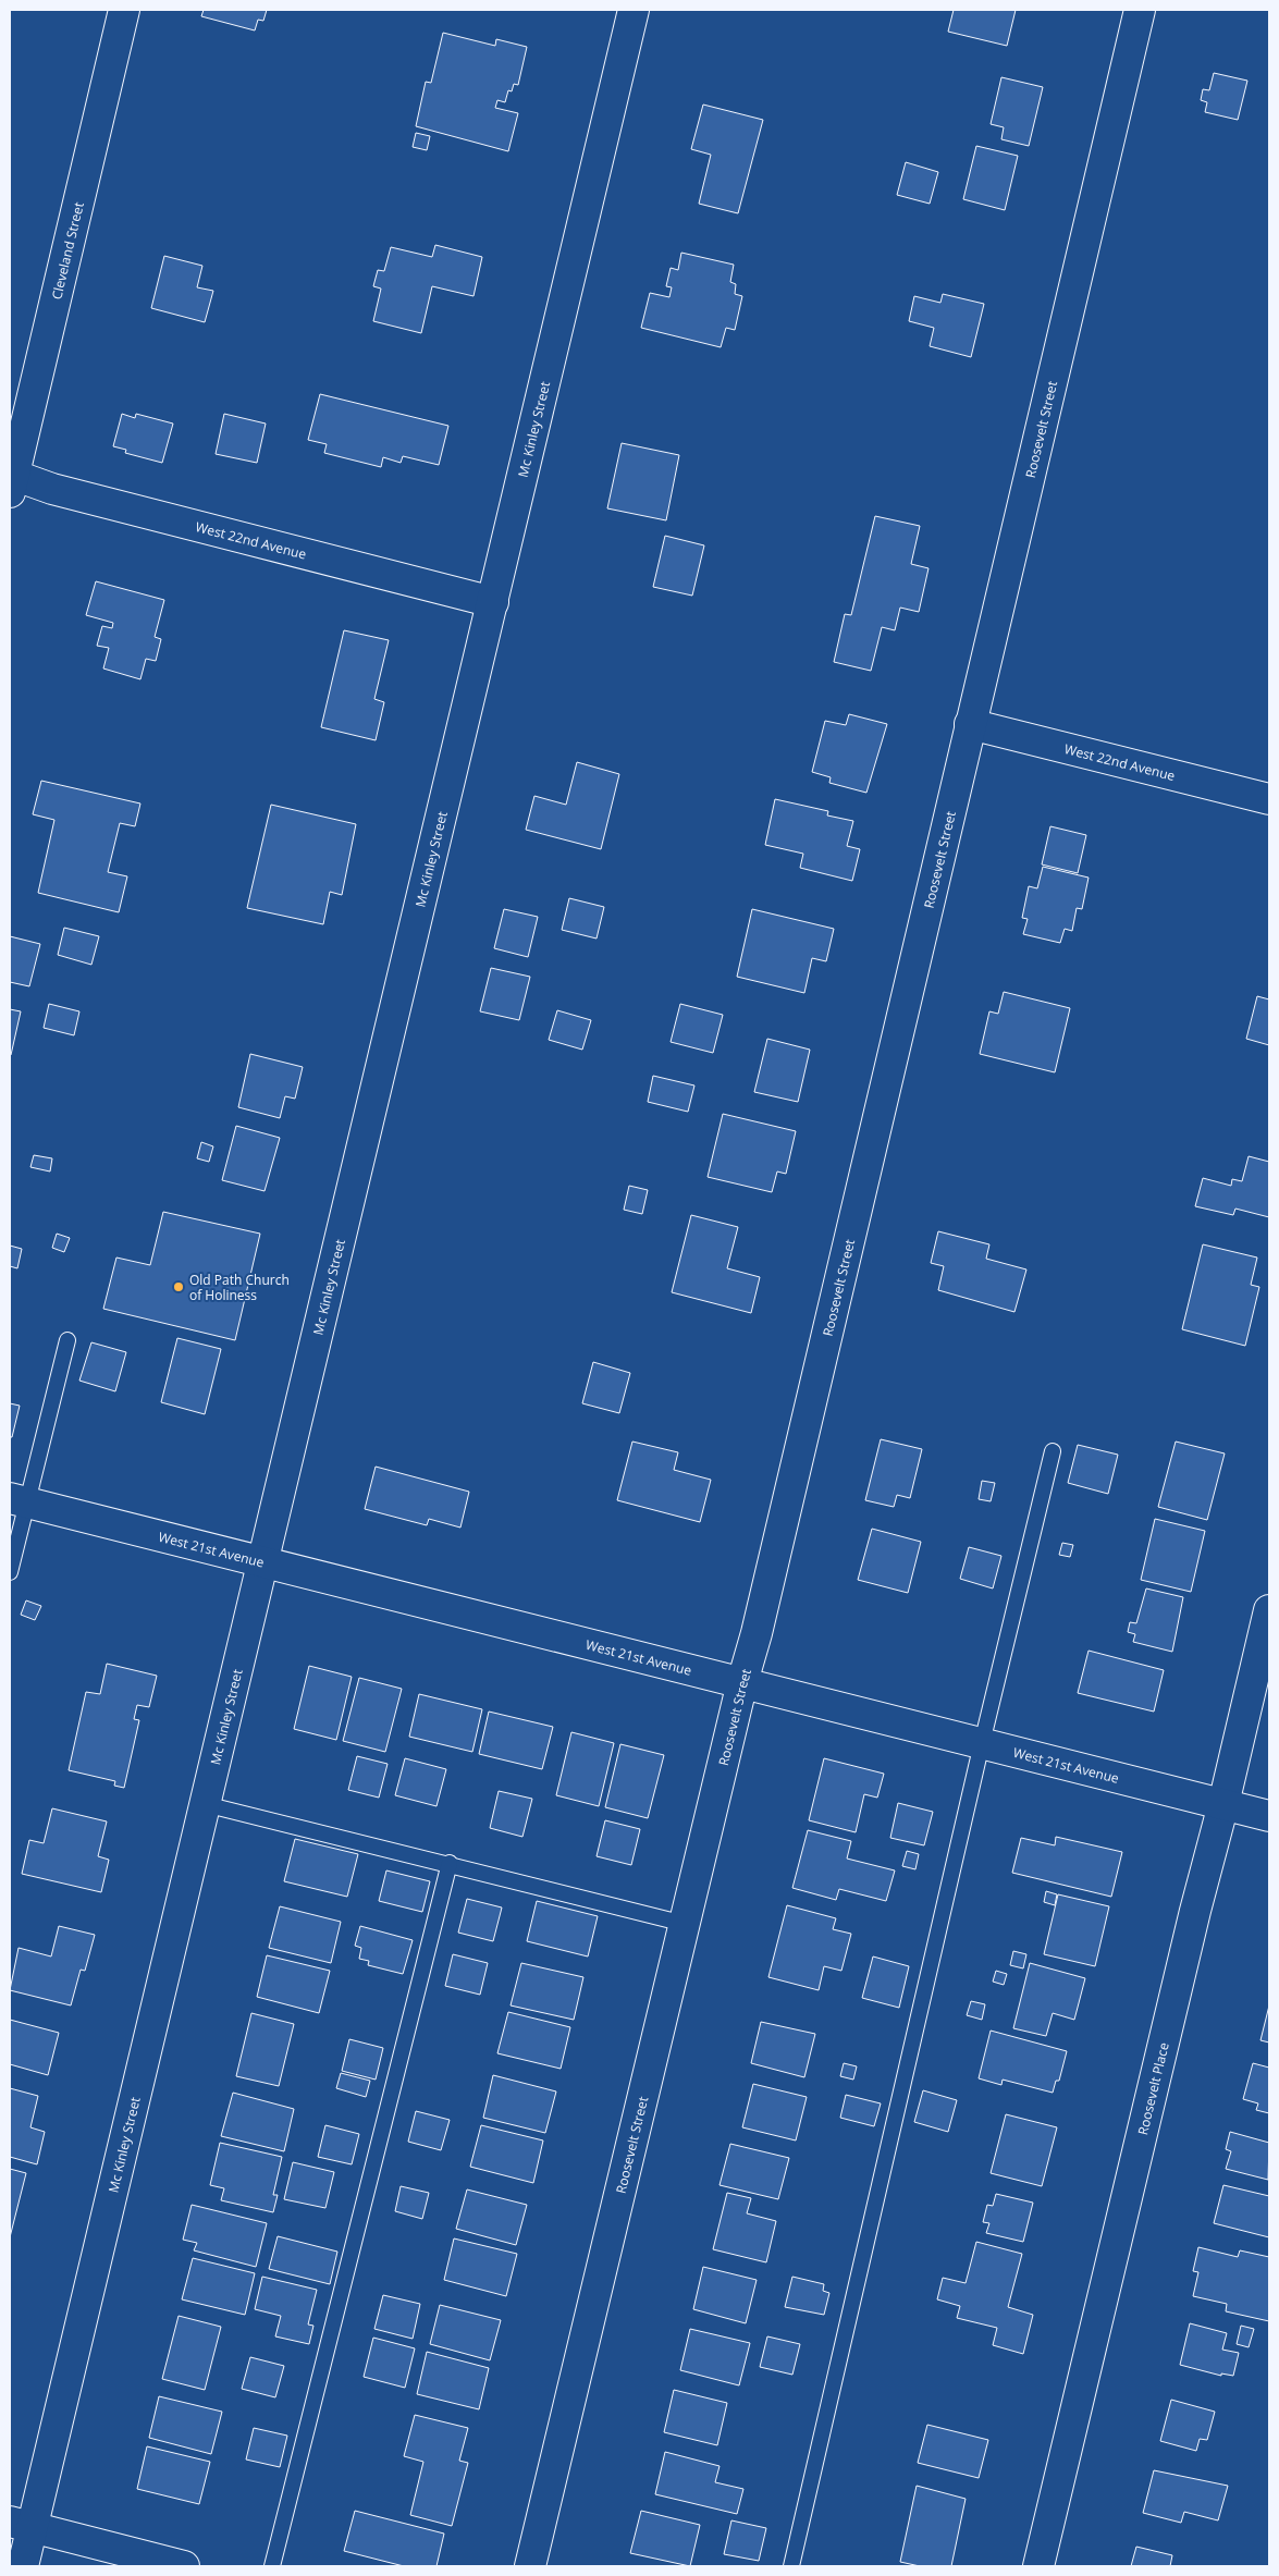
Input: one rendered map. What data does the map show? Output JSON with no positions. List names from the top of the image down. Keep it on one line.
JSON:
{"streets":{"street":["Cleveland Street","Mc Kinley Street","Roosevelt Street","West 22nd Avenue","West 21st Avenue","Roosevelt Place"]},"crossings":[["Cleveland Street","West 22nd Avenue"],["Mc Kinley Street","West 22nd Avenue"],["Mc Kinley Street","West 21st Avenue"],["Roosevelt Street","West 22nd Avenue"],["Roosevelt Street","West 21st Avenue"],["West 21st Avenue","Roosevelt Place"]],"places":["Old Path Church of Holiness"]}
